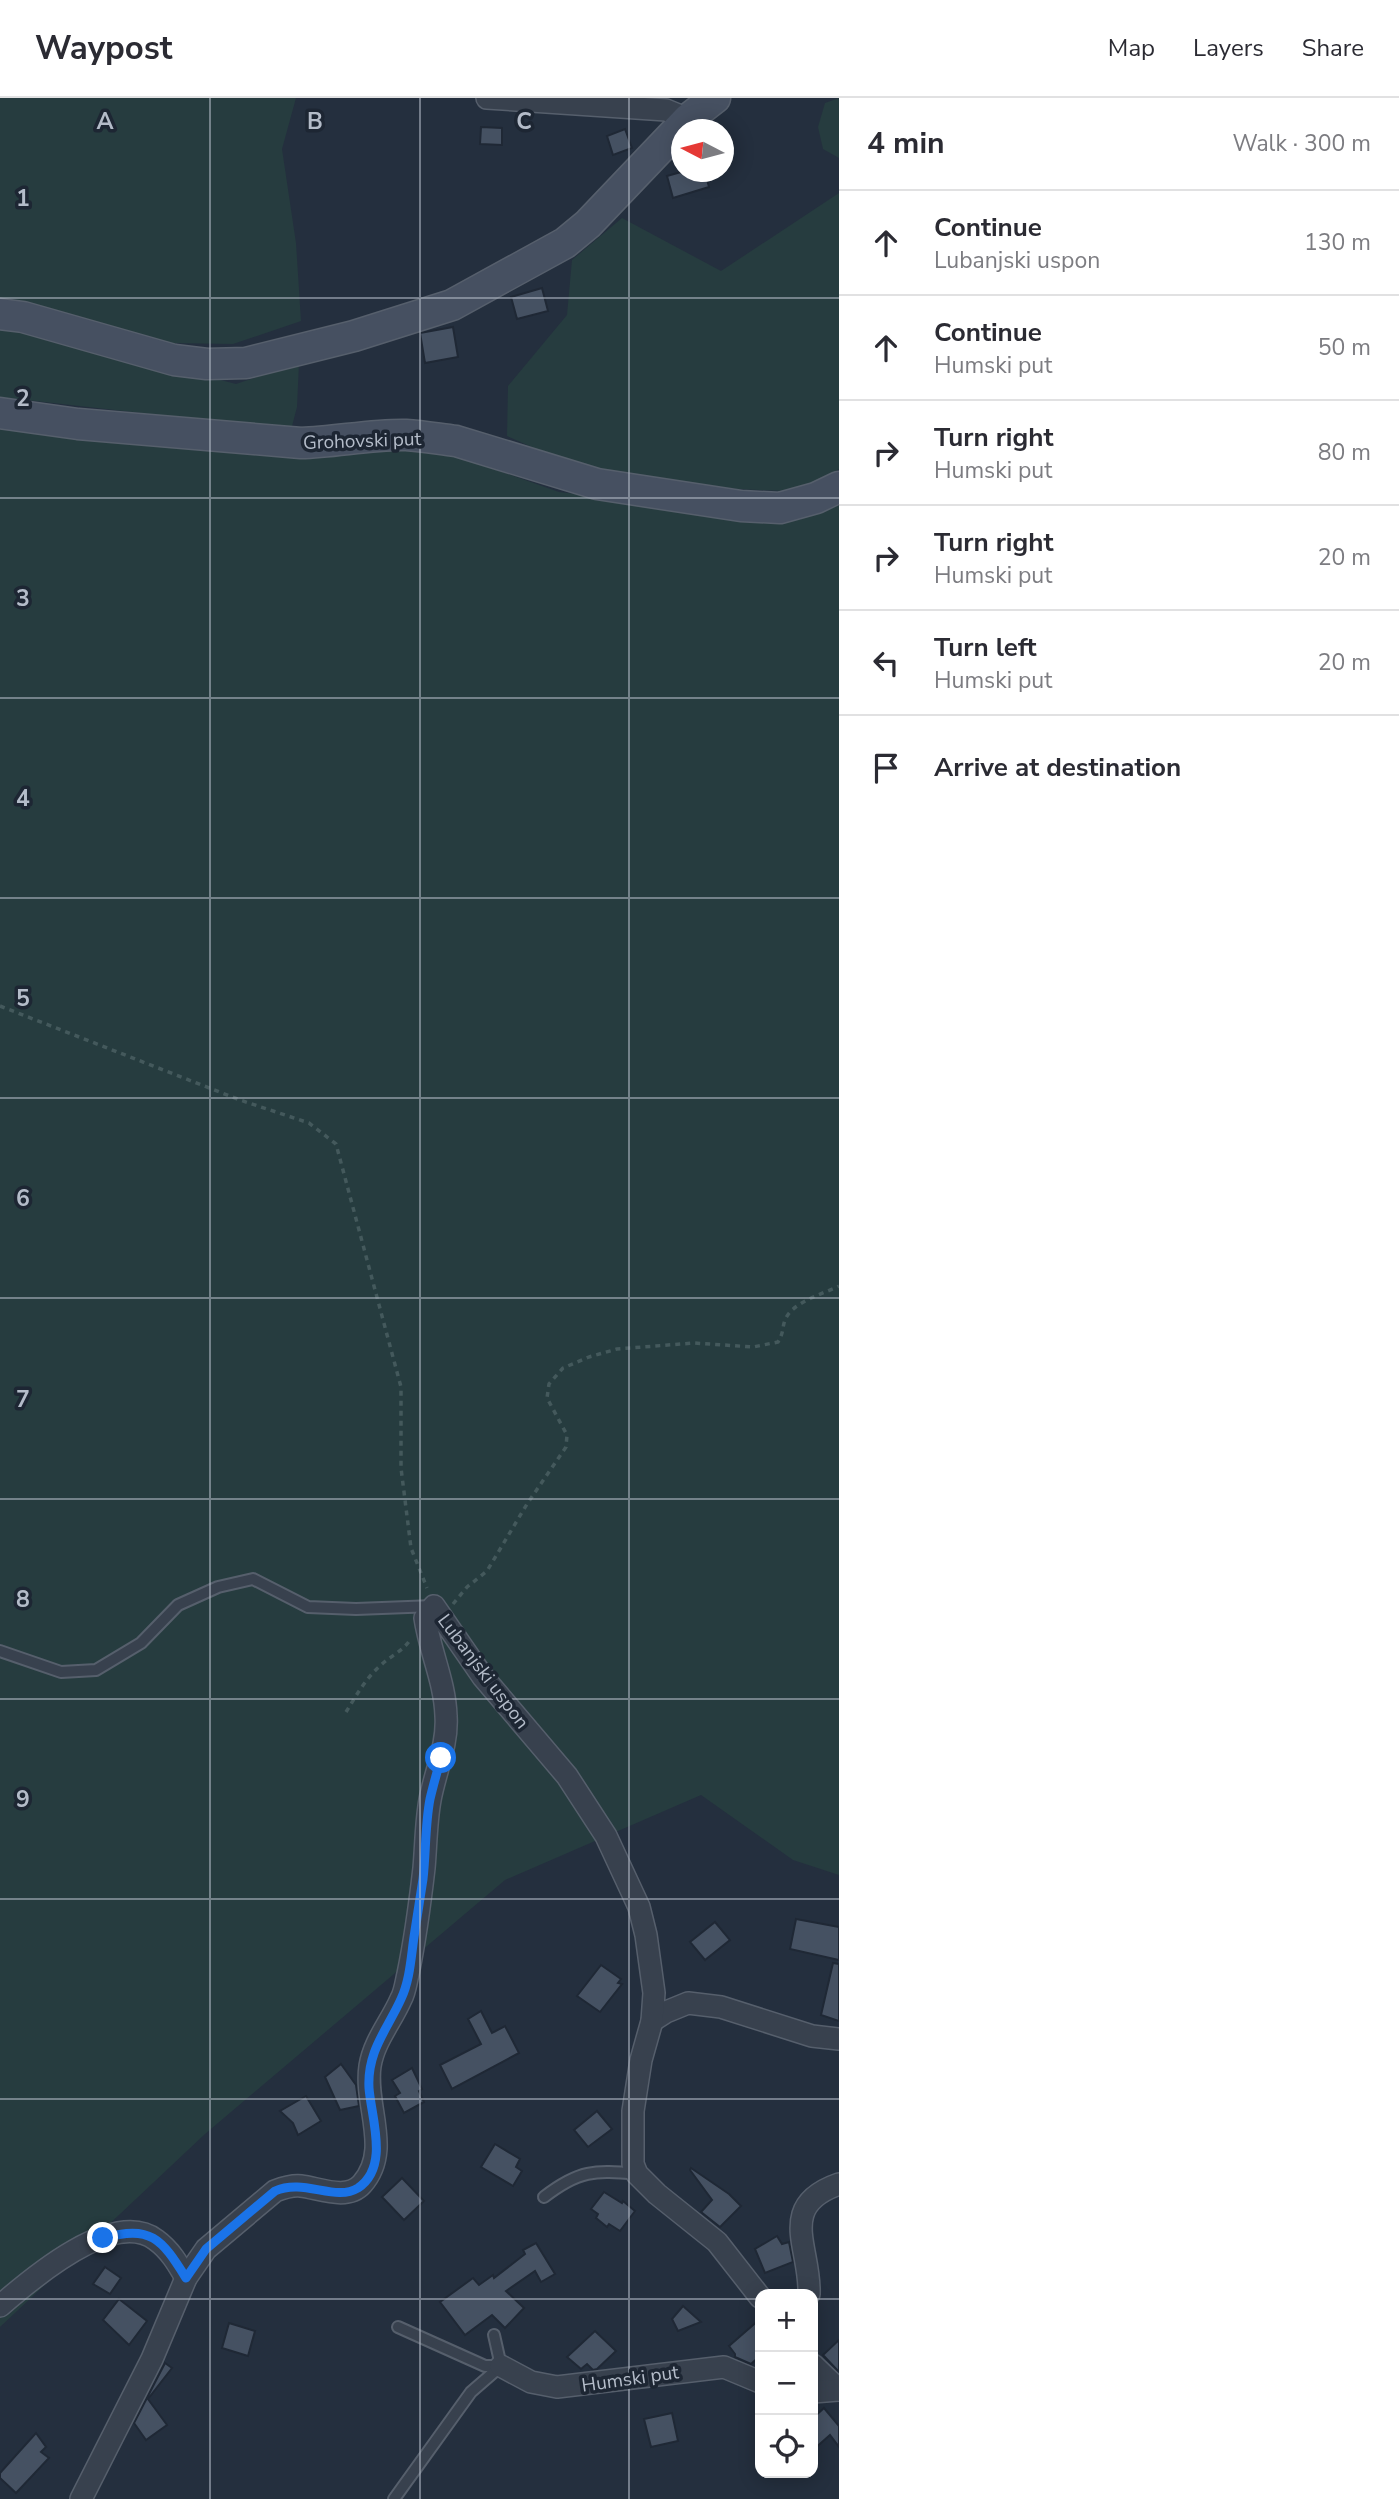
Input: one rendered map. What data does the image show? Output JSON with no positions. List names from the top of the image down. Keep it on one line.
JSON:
{"streets":{"main road":["Grohovski put"],"street":["Lubanjski uspon","Humski put"]},"north":"left","page":{"header":"Waypost","nav":["Map","Layers","Share"],"heading":["4 min","Walk · 300 m"],"list":[["Continue","Lubanjski uspon","130 m"],["Continue","Humski put","50 m"],["Turn right","Humski put","80 m"],["Turn right","Humski put","20 m"],["Turn left","Humski put","20 m"],"Arrive at destination"],"map_buttons":["+","−"]},"grid":{"columns":["A","B","C"],"rows":["1","2","3","4","5","6","7","8","9"]}}
